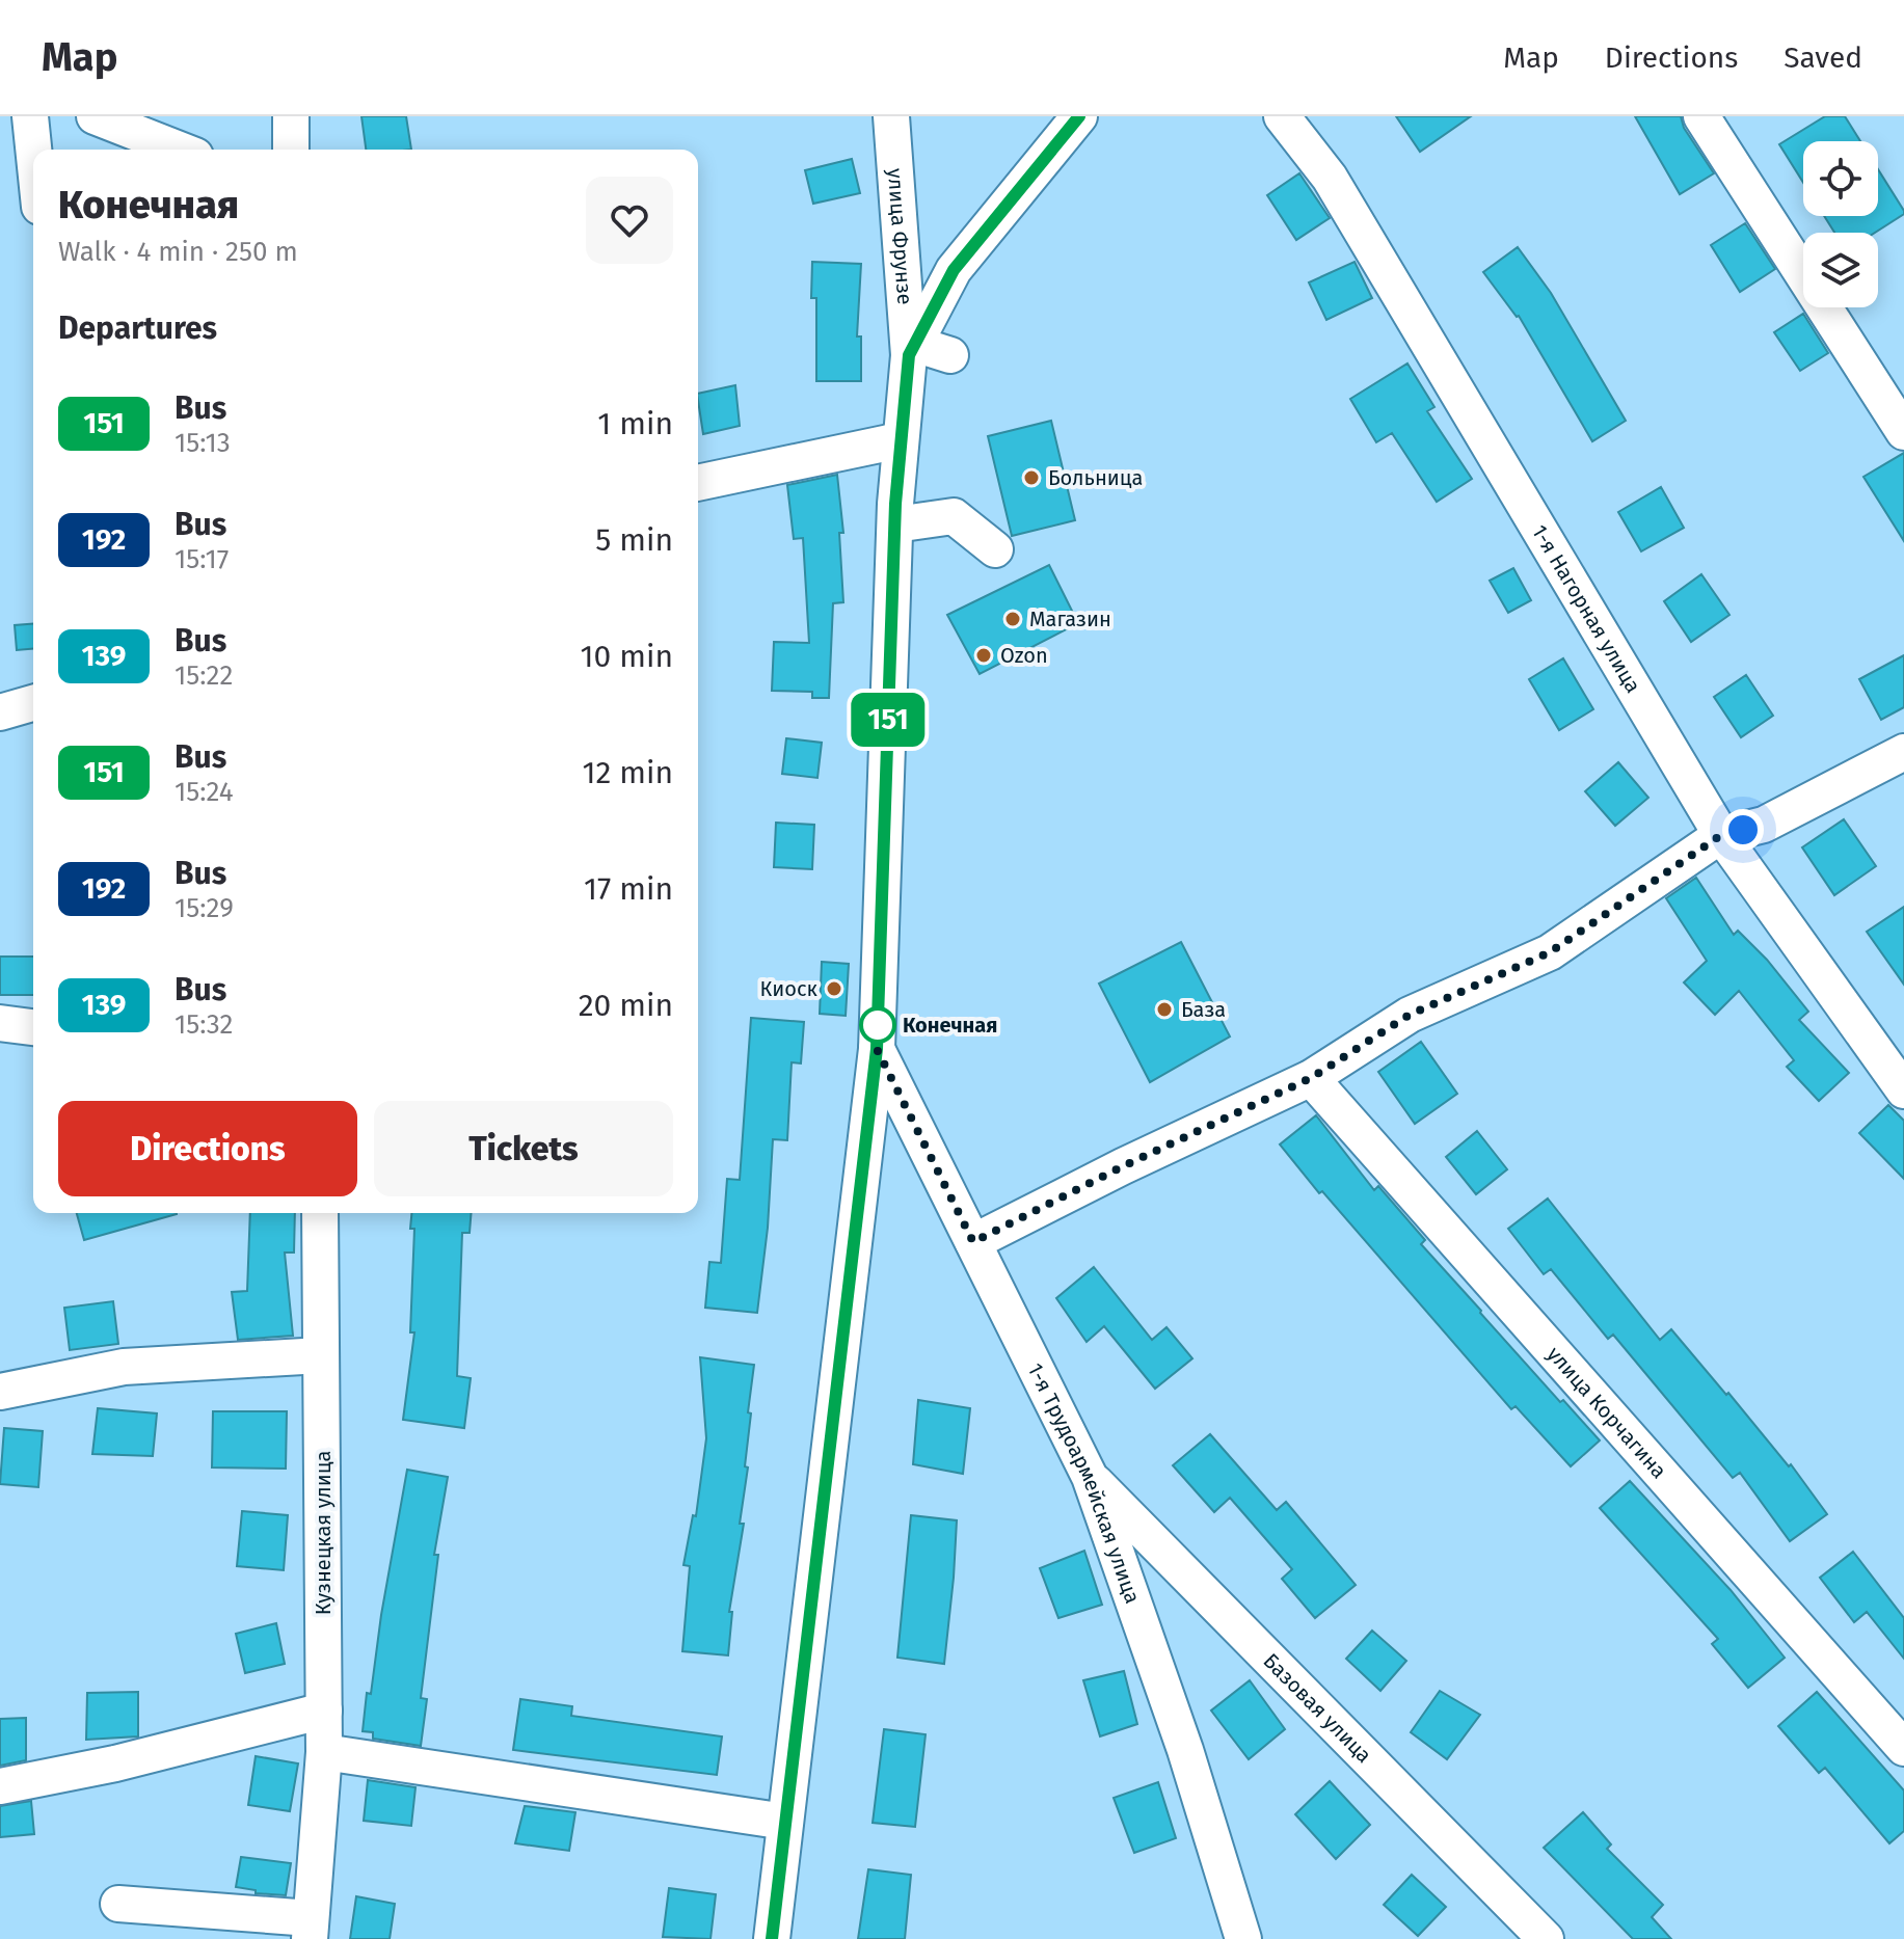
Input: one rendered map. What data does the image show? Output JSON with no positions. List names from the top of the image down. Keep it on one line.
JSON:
{"streets":{"street":["улица Фрунзе","1-я Нагорная улица","улица Корчагина","1-я Трудоармейская улица","Кузнецкая улица","Базовая улица"]},"crossings":[["улица Фрунзе","1-я Трудоармейская улица"],["1-я Трудоармейская улица","Базовая улица"]],"places":["Больница","Магазин","Ozon","Киоск","База","Конечная"],"lines":["bus line 151"],"page":{"header":"Map","nav":["Map","Directions","Saved"],"on_map":"151","heading":[["Конечная","Walk · 4 min · 250 m"],"Departures"],"list":[{"mark":"151","name":"Bus","note":"15:13","value":"1 min"},{"mark":"192","name":"Bus","note":"15:17","value":"5 min"},{"mark":"139","name":"Bus","note":"15:22","value":"10 min"},{"mark":"151","name":"Bus","note":"15:24","value":"12 min"},{"mark":"192","name":"Bus","note":"15:29","value":"17 min"},{"mark":"139","name":"Bus","note":"15:32","value":"20 min"}],"buttons":["Directions","Tickets"]}}
